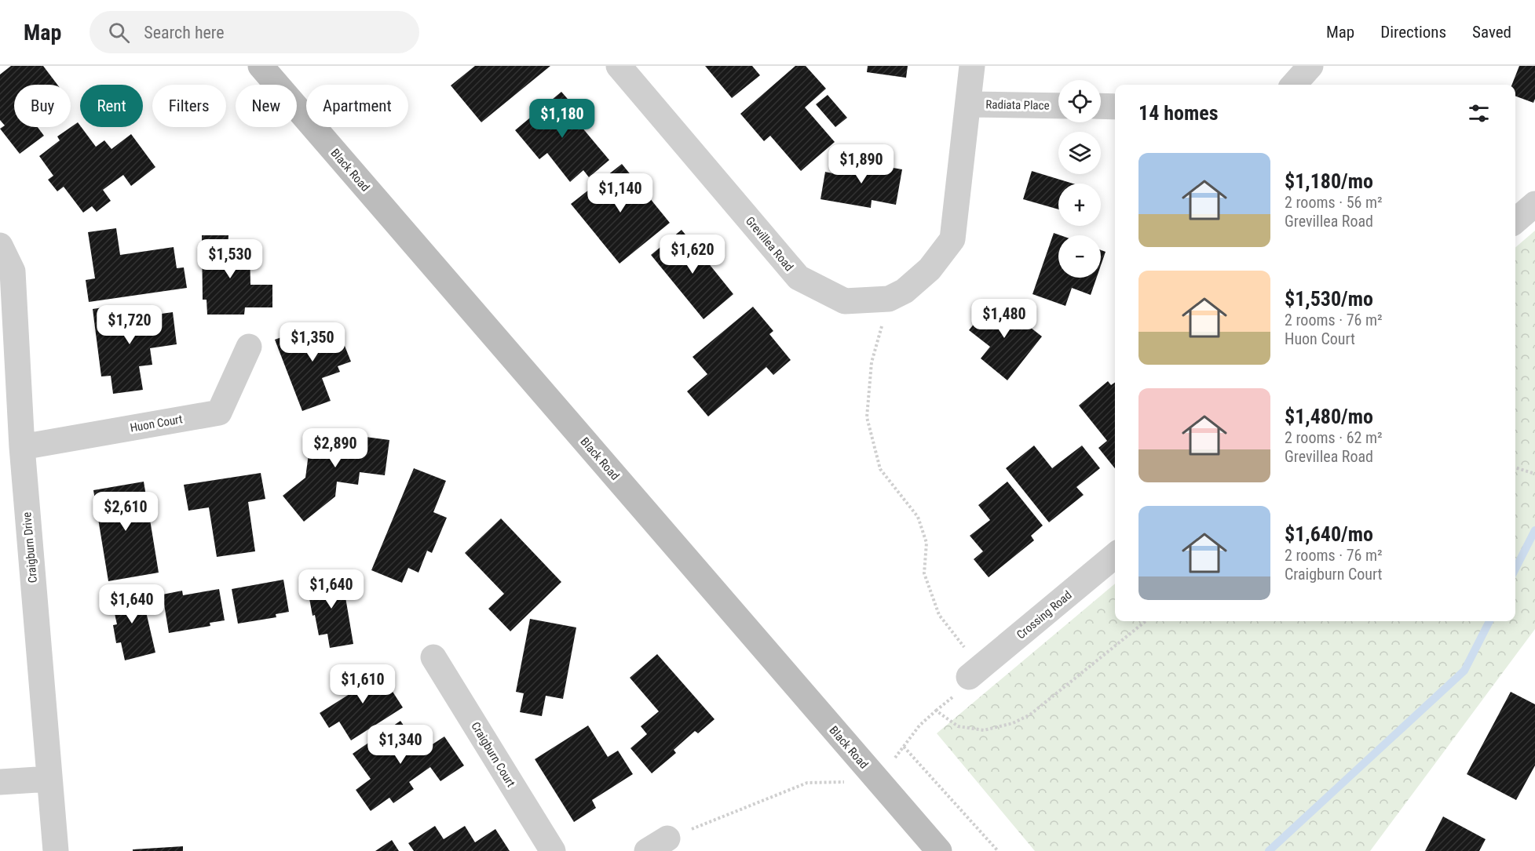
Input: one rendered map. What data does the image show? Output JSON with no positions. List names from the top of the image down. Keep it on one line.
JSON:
{"streets":{"main road":["Black Road"],"street":["Radiata Place","Grevillea Road","Huon Court","Craigburn Drive","Crossing Road","Craigburn Court"]},"crossings":[["Radiata Place","Grevillea Road"],["Huon Court","Craigburn Drive"]],"page":{"header":"Map","search":"Search here","nav":["Map","Directions","Saved"],"map_buttons":["+","−"],"chip":["Buy","Rent","Filters","New","Apartment"],"heading":"14 homes","price":["$1,180","$1,890","$1,140","$1,620","$1,530","$1,480","$1,720","$1,350","$2,890","$2,610","$1,640","$1,640","$1,610","$1,340"],"list":[{"name":"$1,180/mo","note":"2 rooms · 56 m² · Grevillea Road"},{"name":"$1,530/mo","note":"2 rooms · 76 m² · Huon Court"},{"name":"$1,480/mo","note":"2 rooms · 62 m² · Grevillea Road"},{"name":"$1,640/mo","note":"2 rooms · 76 m² · Craigburn Court"}]}}
